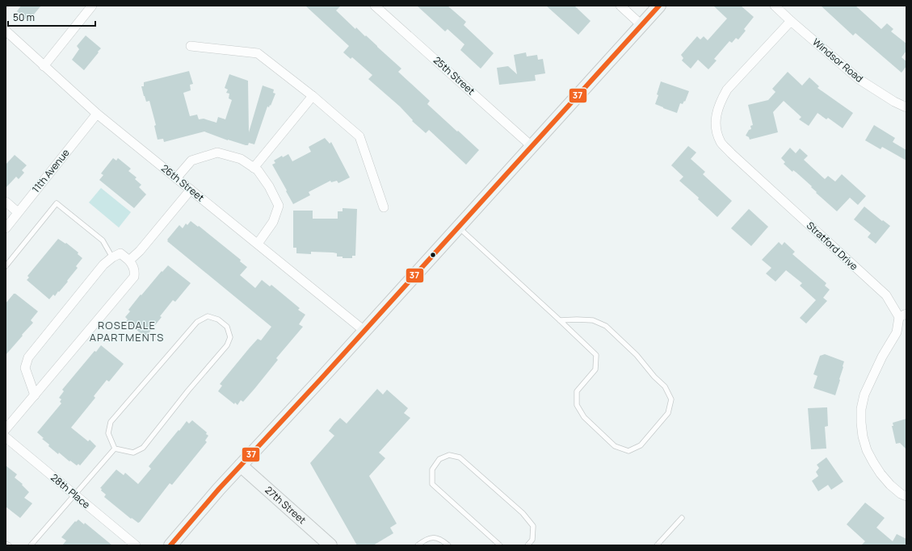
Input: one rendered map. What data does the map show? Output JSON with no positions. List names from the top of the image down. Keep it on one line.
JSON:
{"streets":{"main road":["27th Street"],"street":["Windsor Road","25th Street","11th Avenue","26th Street","Stratford Drive","28th Place"]},"crossings":[["Windsor Road","Stratford Drive"],["11th Avenue","26th Street"]],"districts":["ROSEDALE APARTMENTS"],"lines":["transit line 37"],"scale_bar":"50 m"}
